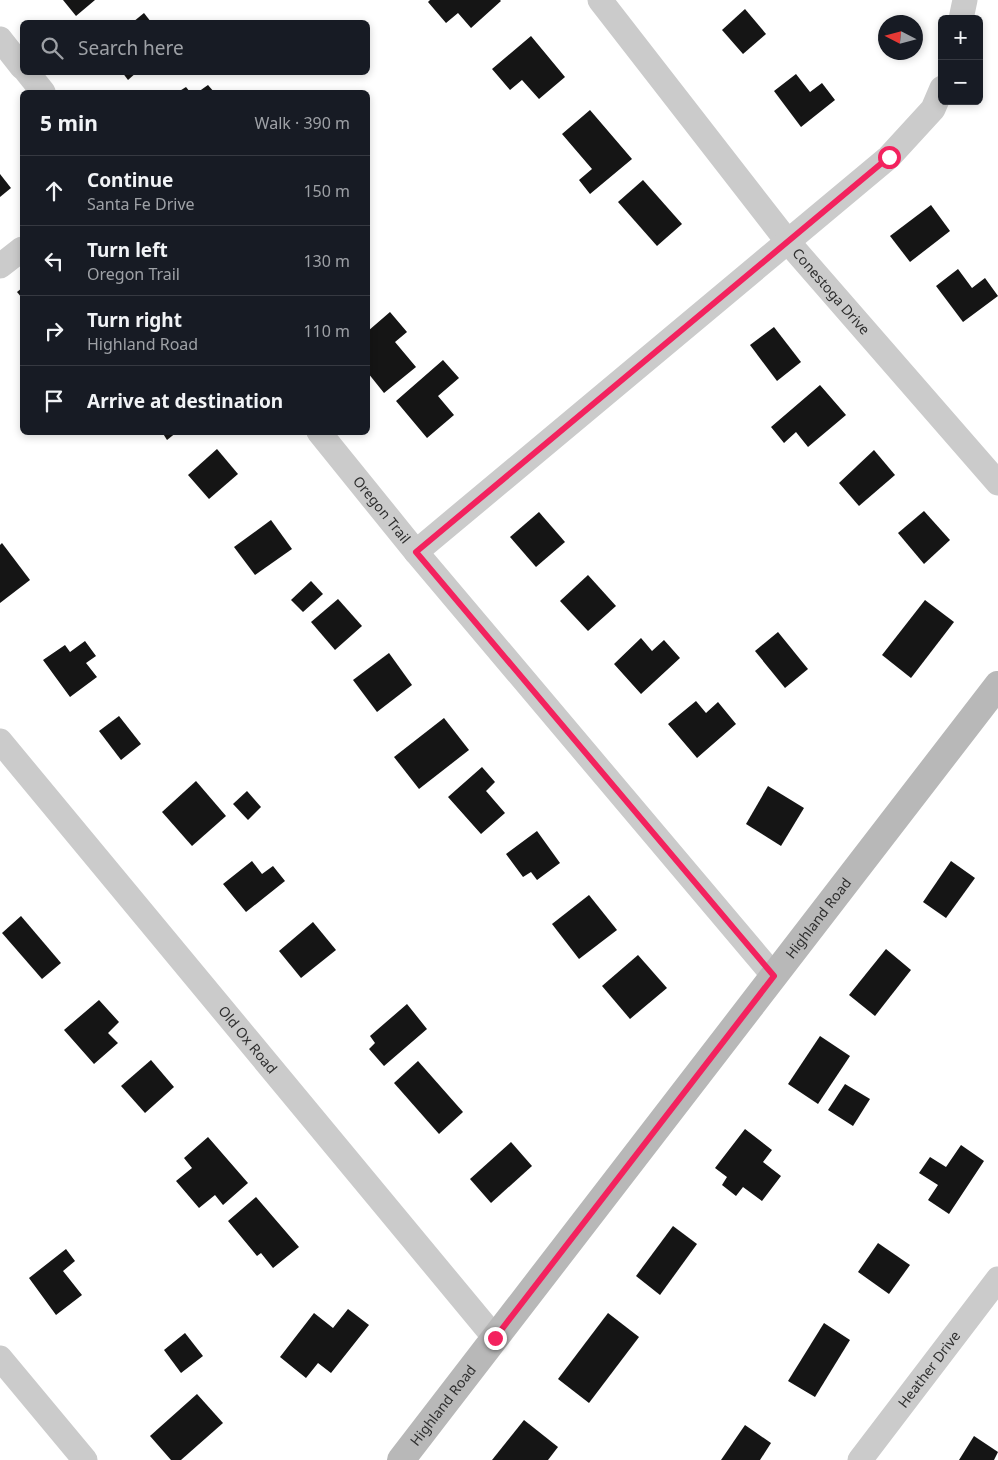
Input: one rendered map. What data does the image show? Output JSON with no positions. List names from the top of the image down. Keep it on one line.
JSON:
{"streets":{"street":["Conestoga Drive","Oregon Trail","Highland Road","Old Ox Road","Heather Drive"]},"crossings":[["Oregon Trail","Highland Road"],["Highland Road","Old Ox Road"]],"north":"left","page":{"map_buttons":["+","−"],"search":"Search here","heading":["5 min","Walk · 390 m"],"list":[["Continue","Santa Fe Drive","150 m"],["Turn left","Oregon Trail","130 m"],["Turn right","Highland Road","110 m"],"Arrive at destination"]}}
